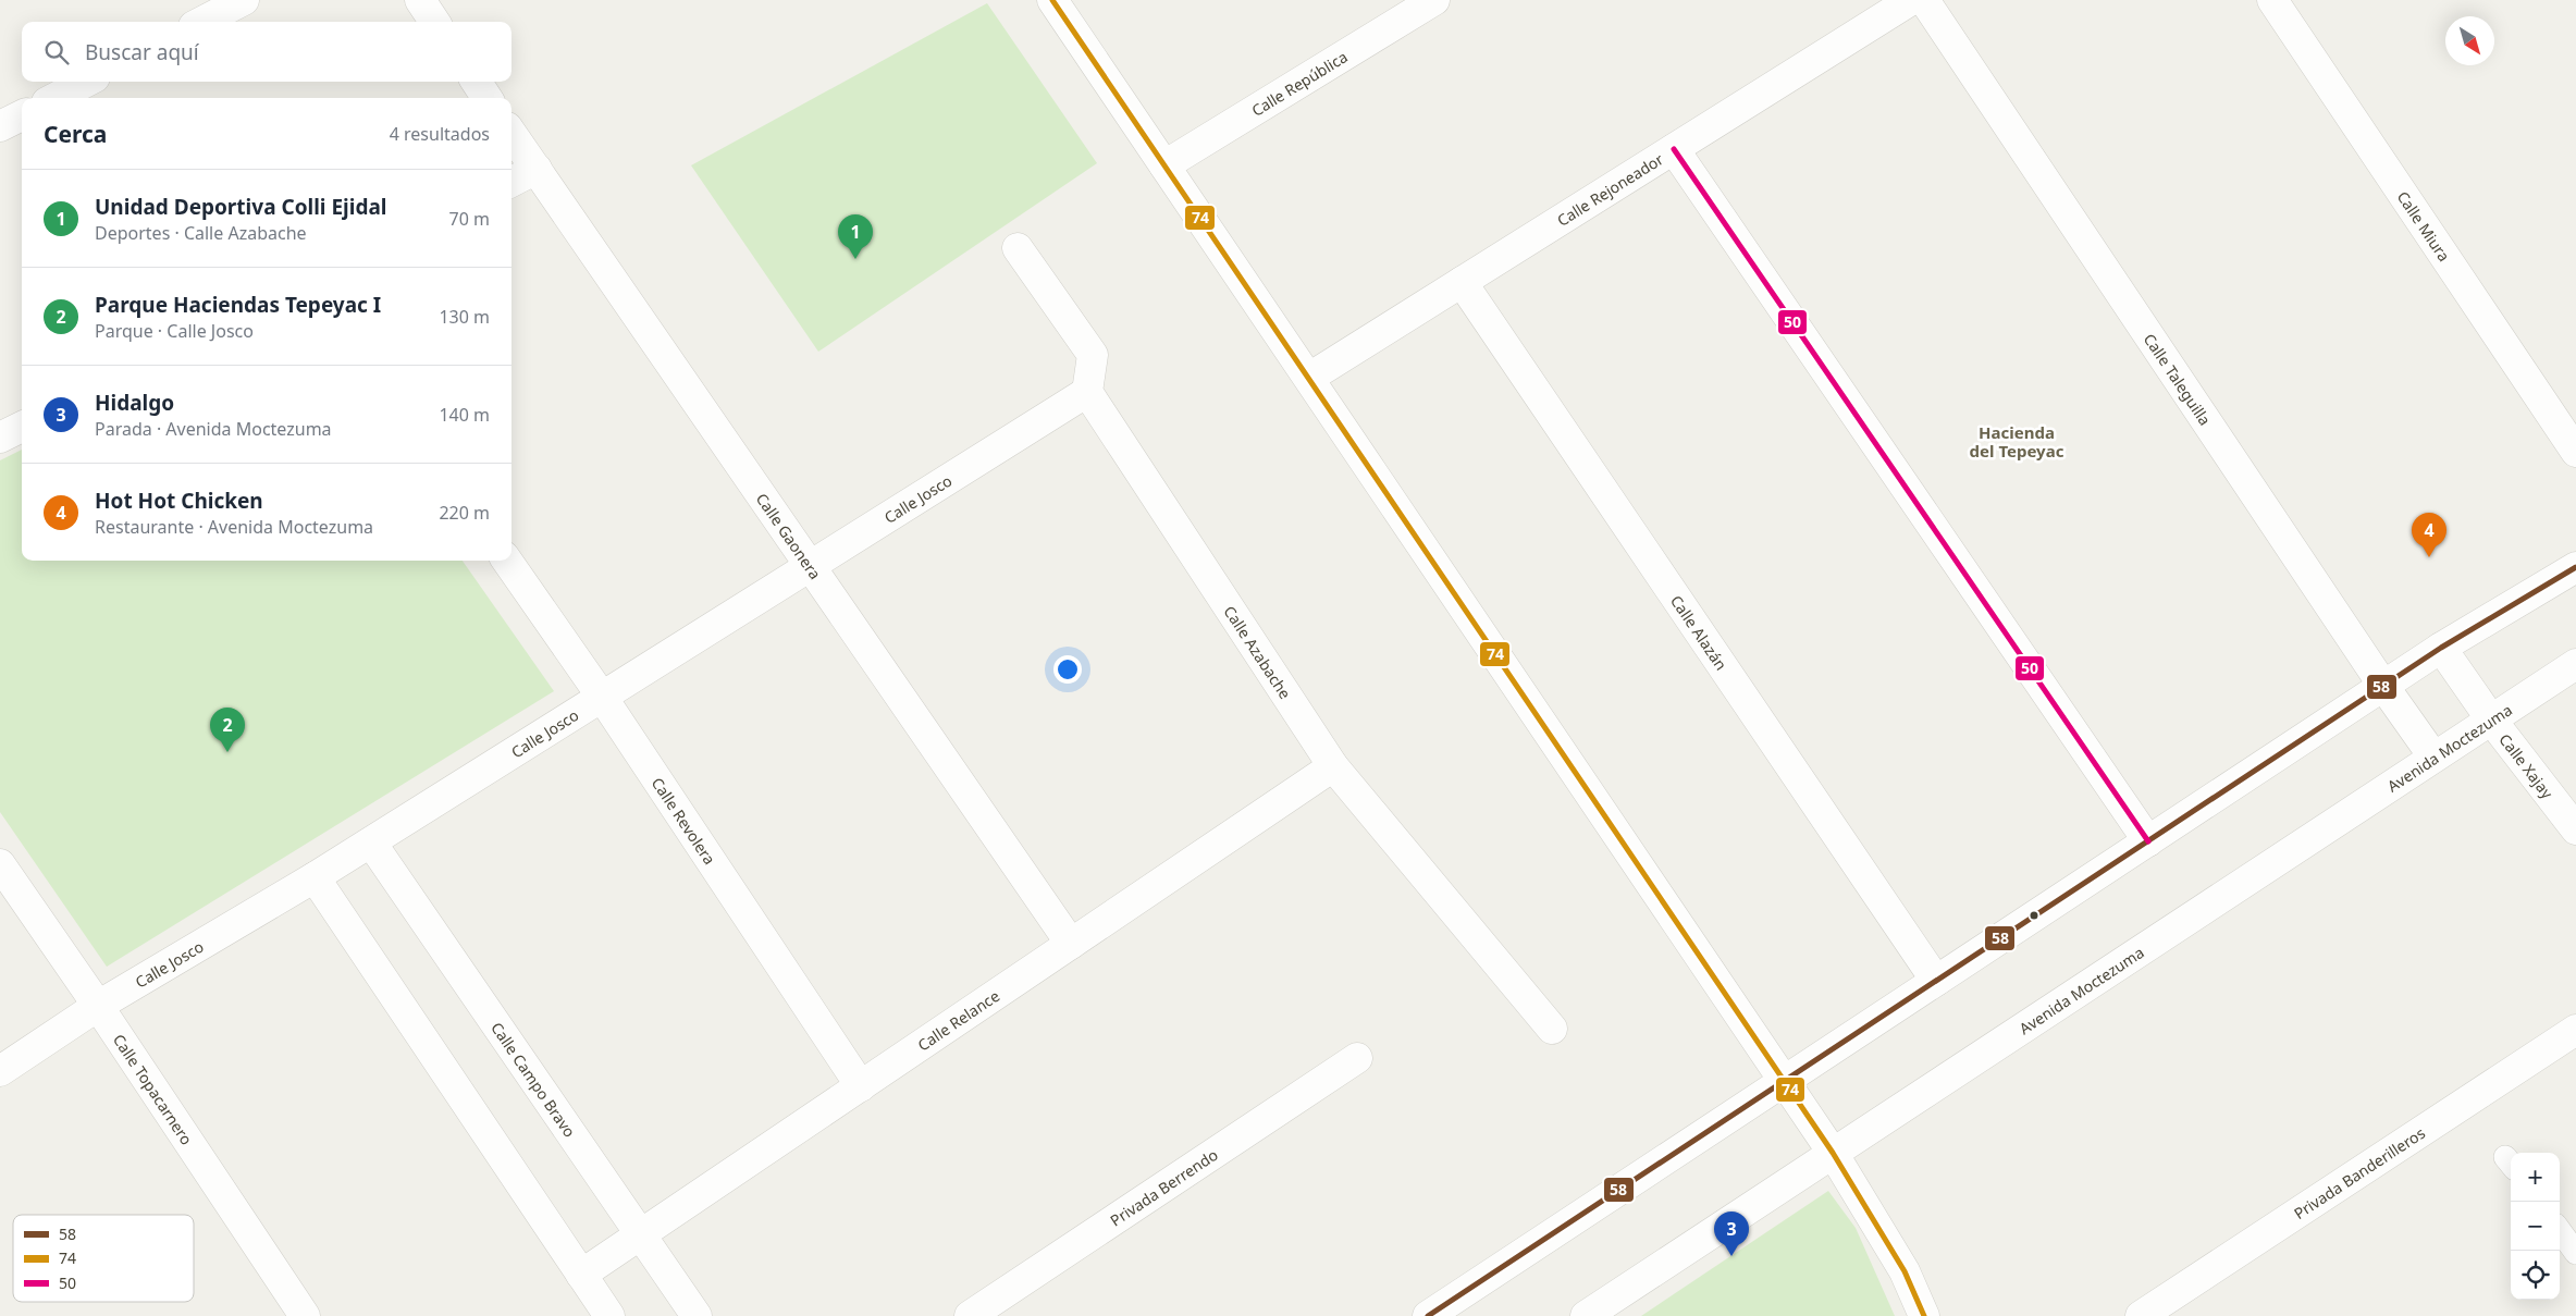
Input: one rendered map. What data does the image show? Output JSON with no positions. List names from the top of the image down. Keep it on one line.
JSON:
{"streets":{"street":["Calle República","Calle Rejoneador","Calle Miura","Calle Taleguilla","Calle Josco","Calle Gaonera","Calle Alazán","Calle Azabache","Avenida Moctezuma","Calle Xajay","Calle Revolera","Calle Relance","Calle Campo Bravo","Calle Topacarnero","Privada Banderilleros","Privada Berrendo"]},"crossings":[["Calle Rejoneador","Calle Alazán"],["Calle Taleguilla","Avenida Moctezuma"],["Calle Josco","Calle Gaonera"],["Calle Josco","Calle Azabache"],["Calle Josco","Calle Revolera"],["Calle Josco","Calle Campo Bravo"],["Calle Josco","Calle Topacarnero"],["Calle Gaonera","Calle Relance"],["Calle Azabache","Calle Relance"],["Avenida Moctezuma","Calle Xajay"],["Calle Revolera","Calle Relance"],["Calle Relance","Calle Campo Bravo"]],"districts":["Hacienda del Tepeyac"],"lines":["transit line 74","transit line 50","transit line 58"],"legend":["58","74","50"],"north":"bottom right","page":{"search":"Buscar aquí","heading":["Cerca","4 resultados"],"list":[{"mark":"1","name":"Unidad Deportiva Colli Ejidal","note":"Deportes · Calle Azabache","value":"70 m"},{"mark":"2","name":"Parque Haciendas Tepeyac I","note":"Parque · Calle Josco","value":"130 m"},{"mark":"3","name":"Hidalgo","note":"Parada · Avenida Moctezuma","value":"140 m"},{"mark":"4","name":"Hot Hot Chicken","note":"Restaurante · Avenida Moctezuma","value":"220 m"}],"pins":["1","4","2","3"],"map_buttons":["+","−"]}}
